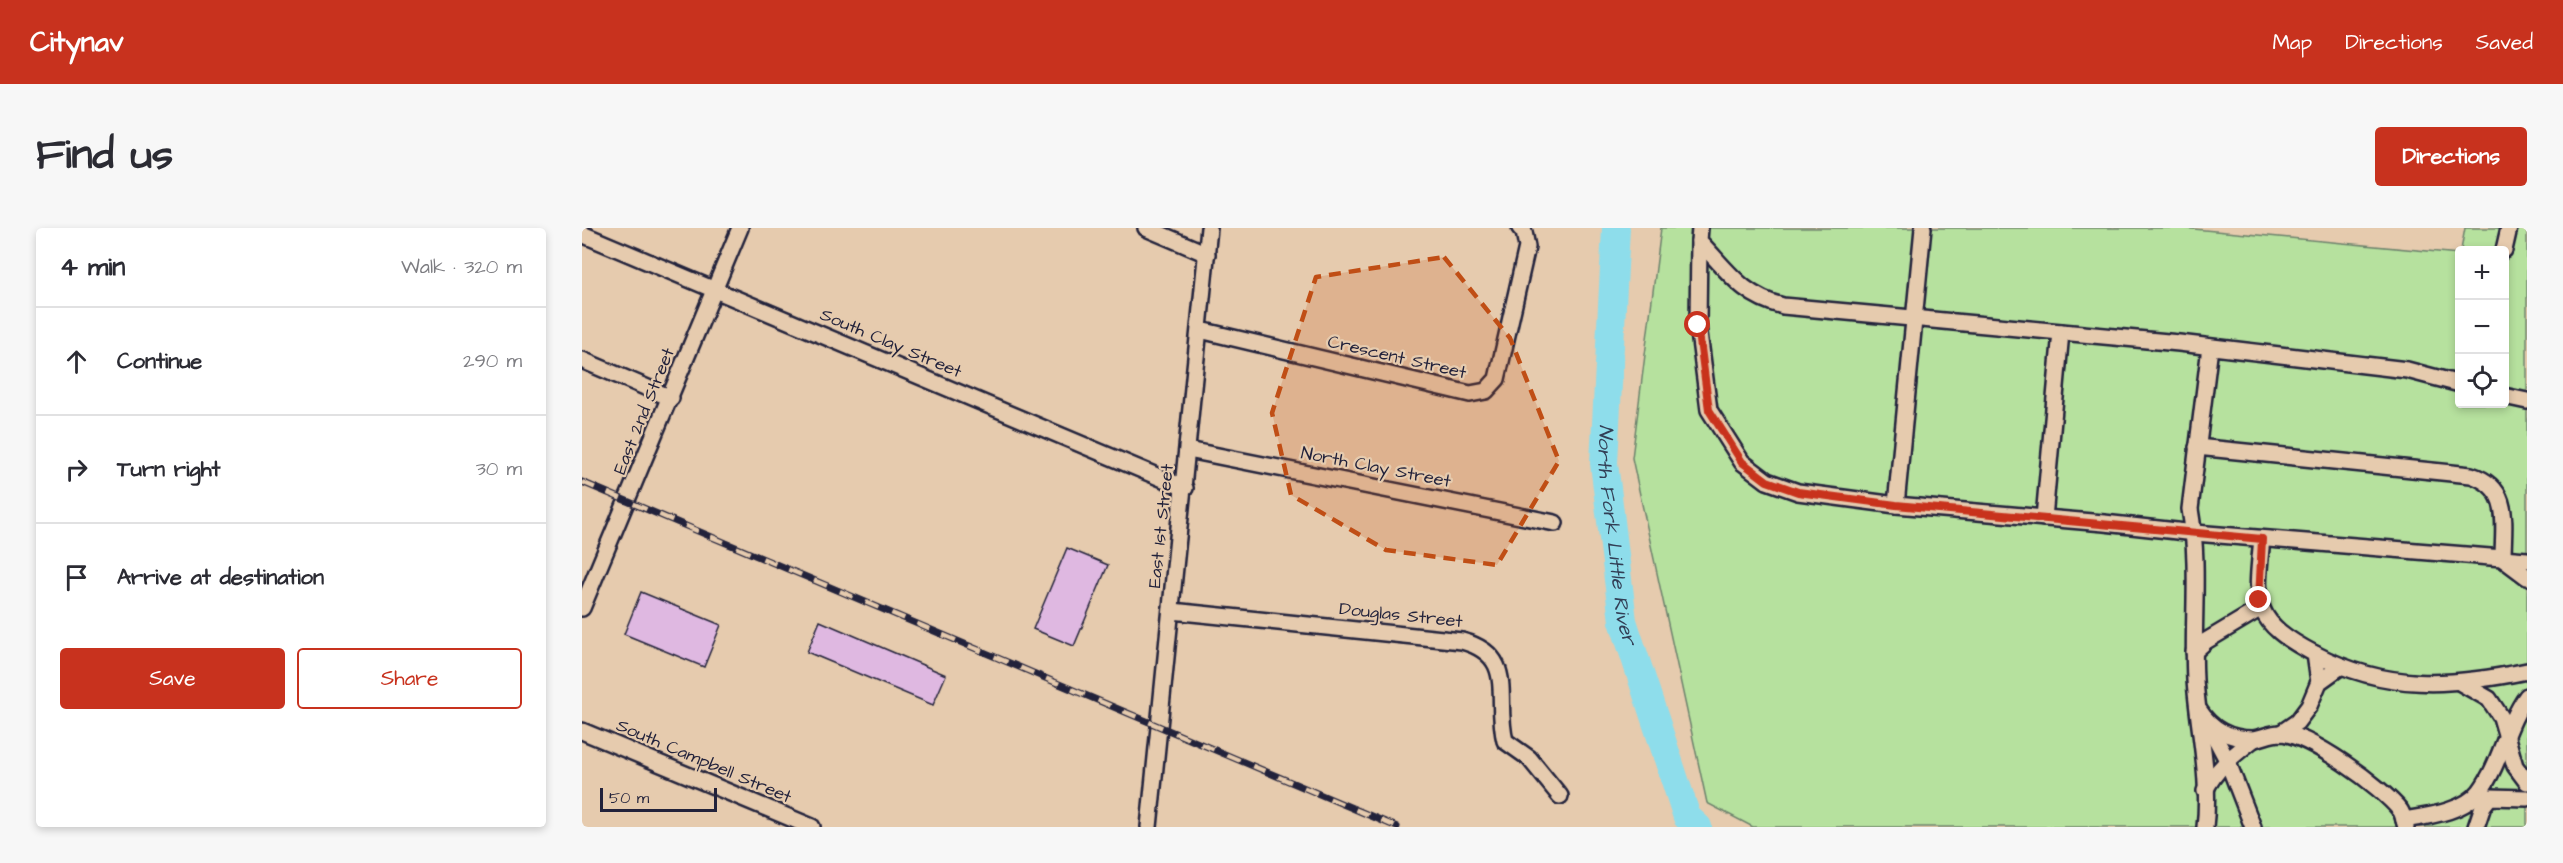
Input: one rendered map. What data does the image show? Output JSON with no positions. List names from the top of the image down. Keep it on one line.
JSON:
{"streets":{"street":["South Clay Street","Crescent Street","East 2nd Street","North Clay Street","East 1st Street","Douglas Street","South Campbell Street"]},"crossings":[["South Clay Street","East 2nd Street"],["South Clay Street","East 1st Street"],["Crescent Street","East 1st Street"],["North Clay Street","East 1st Street"],["East 1st Street","Douglas Street"]],"water":["North Fork Little River"],"scale_bar":"50 m","page":{"header":"Citynav","nav":["Map","Directions","Saved"],"title":"Find us","buttons":["Directions",["Save","Share"]],"heading":["4 min","Walk · 320 m"],"map_buttons":["+","−"],"list":[["Continue","290 m"],["Turn right","30 m"],"Arrive at destination"],"scale":"50 m"}}
